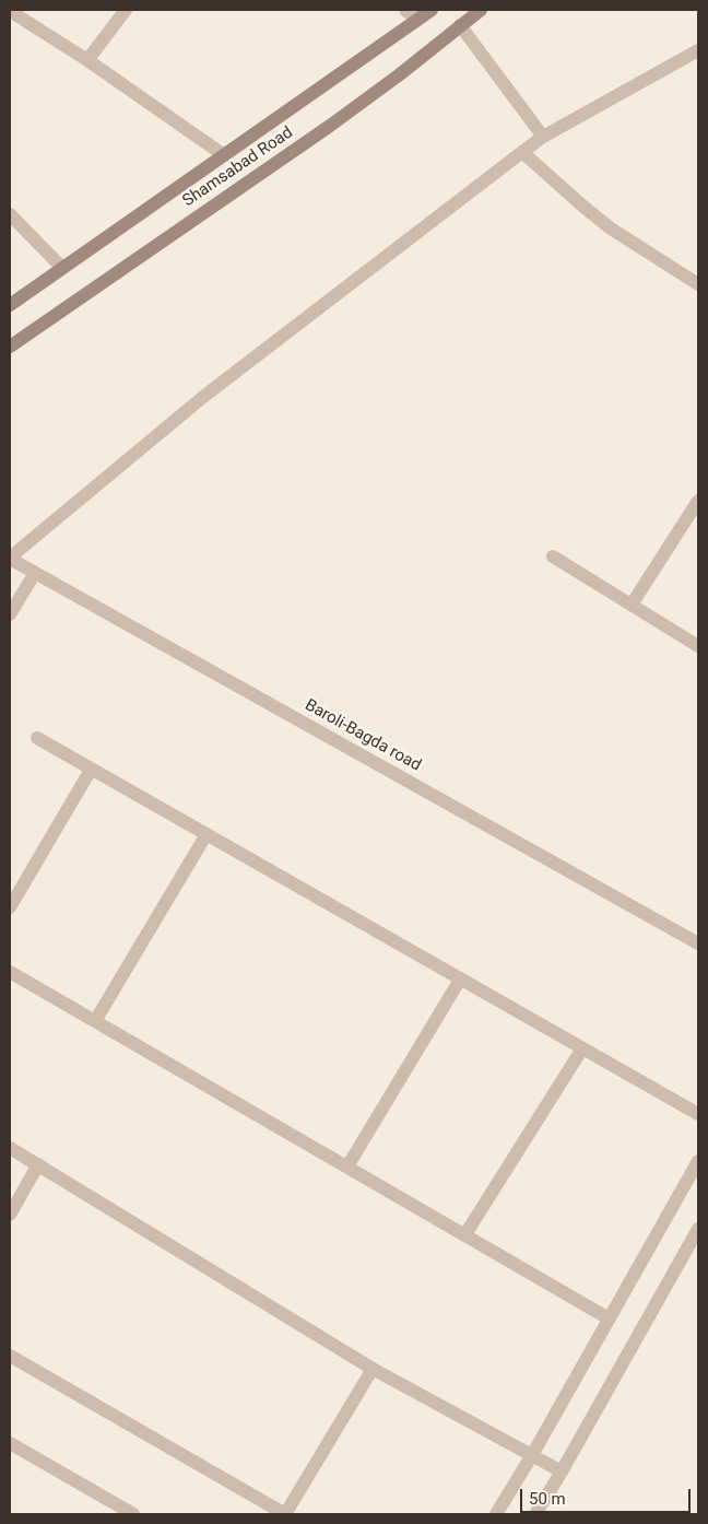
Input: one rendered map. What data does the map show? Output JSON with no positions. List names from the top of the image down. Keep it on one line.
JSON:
{"streets":{"main road":["Shamsabad Road"],"street":["Baroli-Bagda road"]},"scale_bar":"50 m"}
